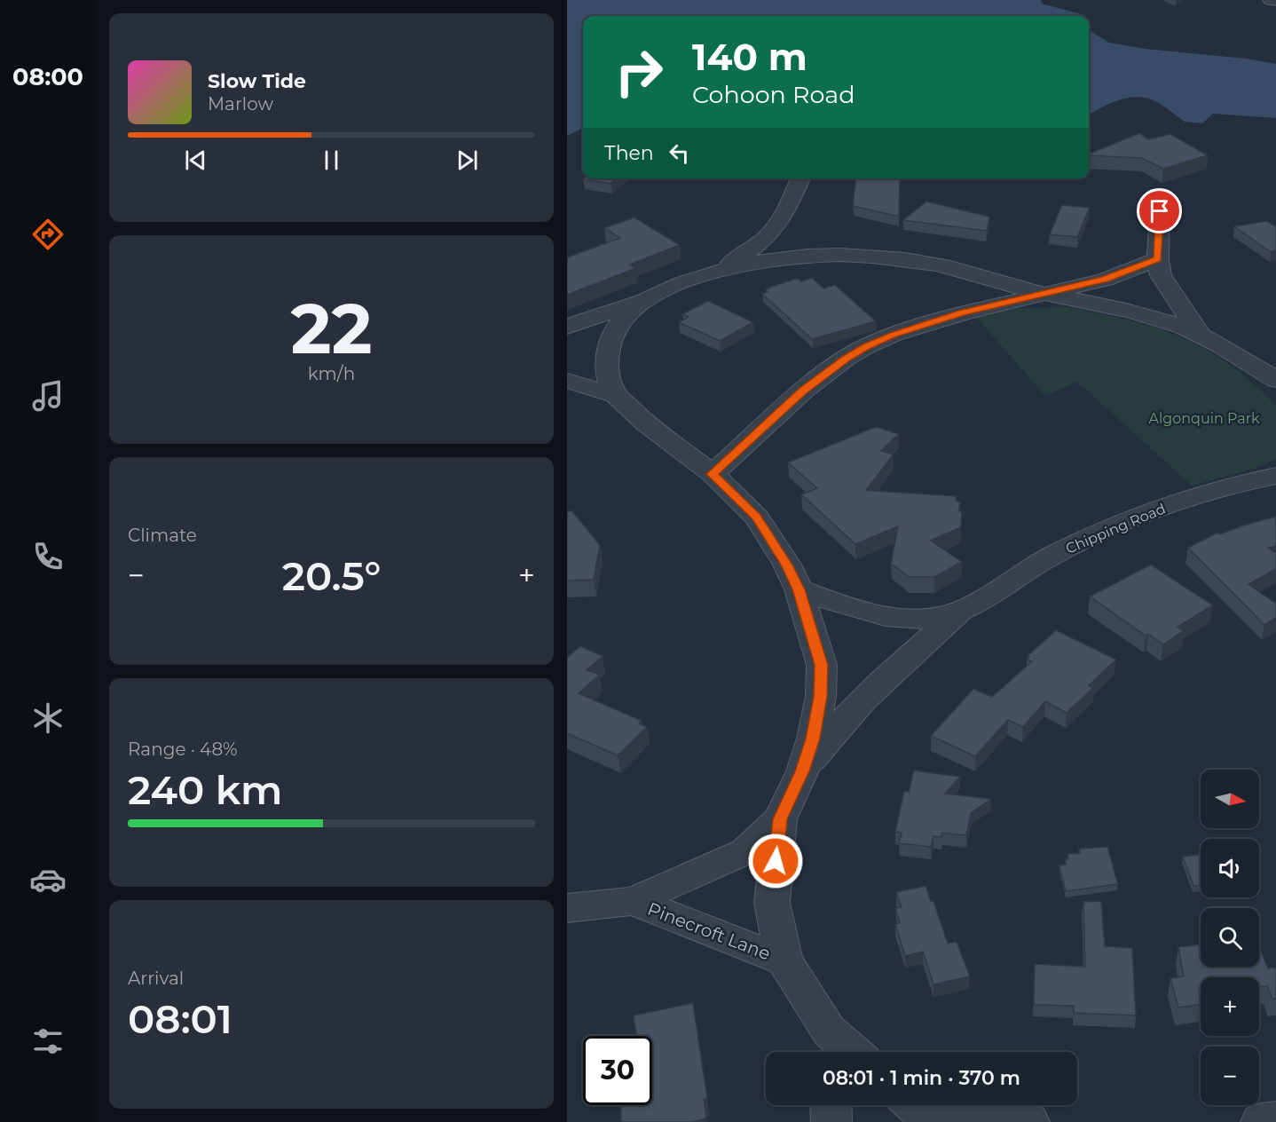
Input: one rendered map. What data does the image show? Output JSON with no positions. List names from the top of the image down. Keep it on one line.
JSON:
{"streets":{"street":["Chipping Road","Pinecroft Lane"]},"parks":["Algonquin Park"],"north":"right","page":{"tabs":"08:00","turn":["140 m","Cohoon Road"],"song":["Slow Tide","Marlow"],"then":"Then","tile":[["22","km/h"],"Climate",["Range · 48%","240 km"],["Arrival","08:01"]],"heat":["−","20.5°","+"],"map_buttons":["+","−"],"limit":"30","trip":"08:01 · 1 min · 370 m"}}
